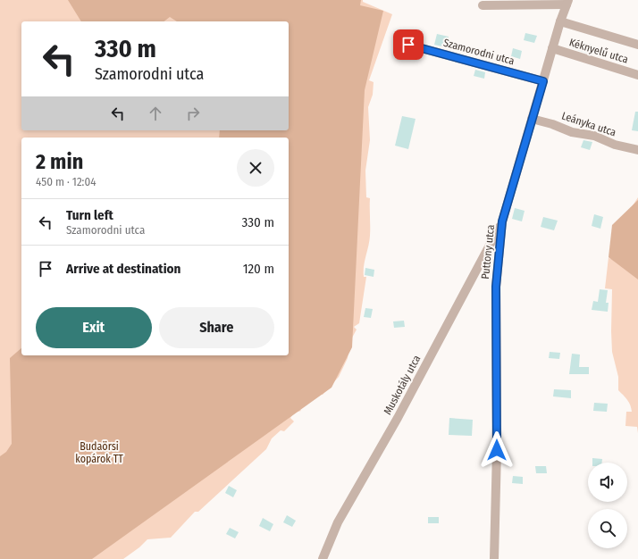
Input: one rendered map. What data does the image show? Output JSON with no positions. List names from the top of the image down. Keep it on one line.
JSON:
{"streets":{"street":["Kéknyelű utca","Szamorodni utca","Leányka utca","Puttony utca","Muskotály utca"]},"crossings":[["Kéknyelű utca","Puttony utca"],["Szamorodni utca","Puttony utca"],["Leányka utca","Puttony utca"],["Puttony utca","Muskotály utca"]],"parks":["Budaörsi kopárok TT"],"page":{"turn":["330 m","Szamorodni utca"],"heading":["2 min","450 m · 12:04"],"list":[{"name":"Turn left","note":"Szamorodni utca","value":"330 m"},{"name":"Arrive at destination","value":"120 m"}],"buttons":["Exit","Share"]}}
